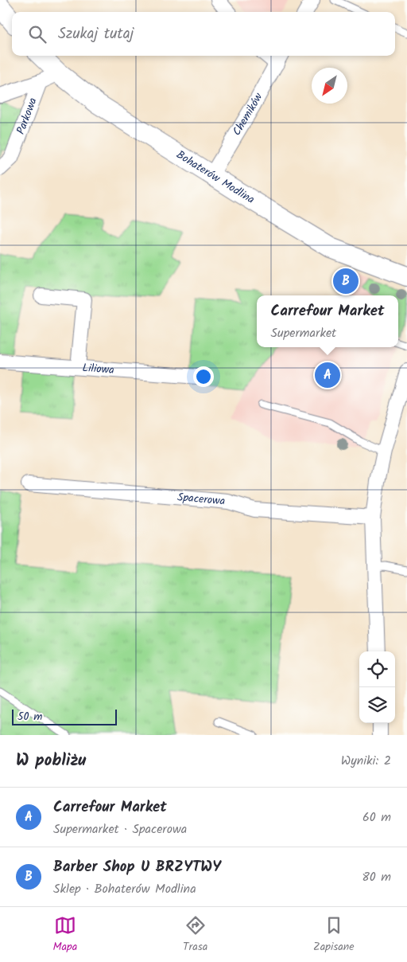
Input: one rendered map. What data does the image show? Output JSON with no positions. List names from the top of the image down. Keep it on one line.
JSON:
{"streets":{"main road":["Bohaterów Modlina"],"street":["Chemików","Parkowa","Liliowa","Spacerowa"]},"crossings":[["Chemików","Bohaterów Modlina"]],"scale_bar":"50 m","north":"bottom left","page":{"search":"Szukaj tutaj","pins":["B","A"],"popup":["Carrefour Market","Supermarket"],"scale":"50 m","heading":["W pobliżu","Wyniki: 2"],"list":[{"mark":"A","name":"Carrefour Market","note":"Supermarket · Spacerowa","value":"60 m"},{"mark":"B","name":"Barber Shop U BRZYTWY","note":"Sklep · Bohaterów Modlina","value":"80 m"}],"nav":["Mapa","Trasa","Zapisane"]}}
